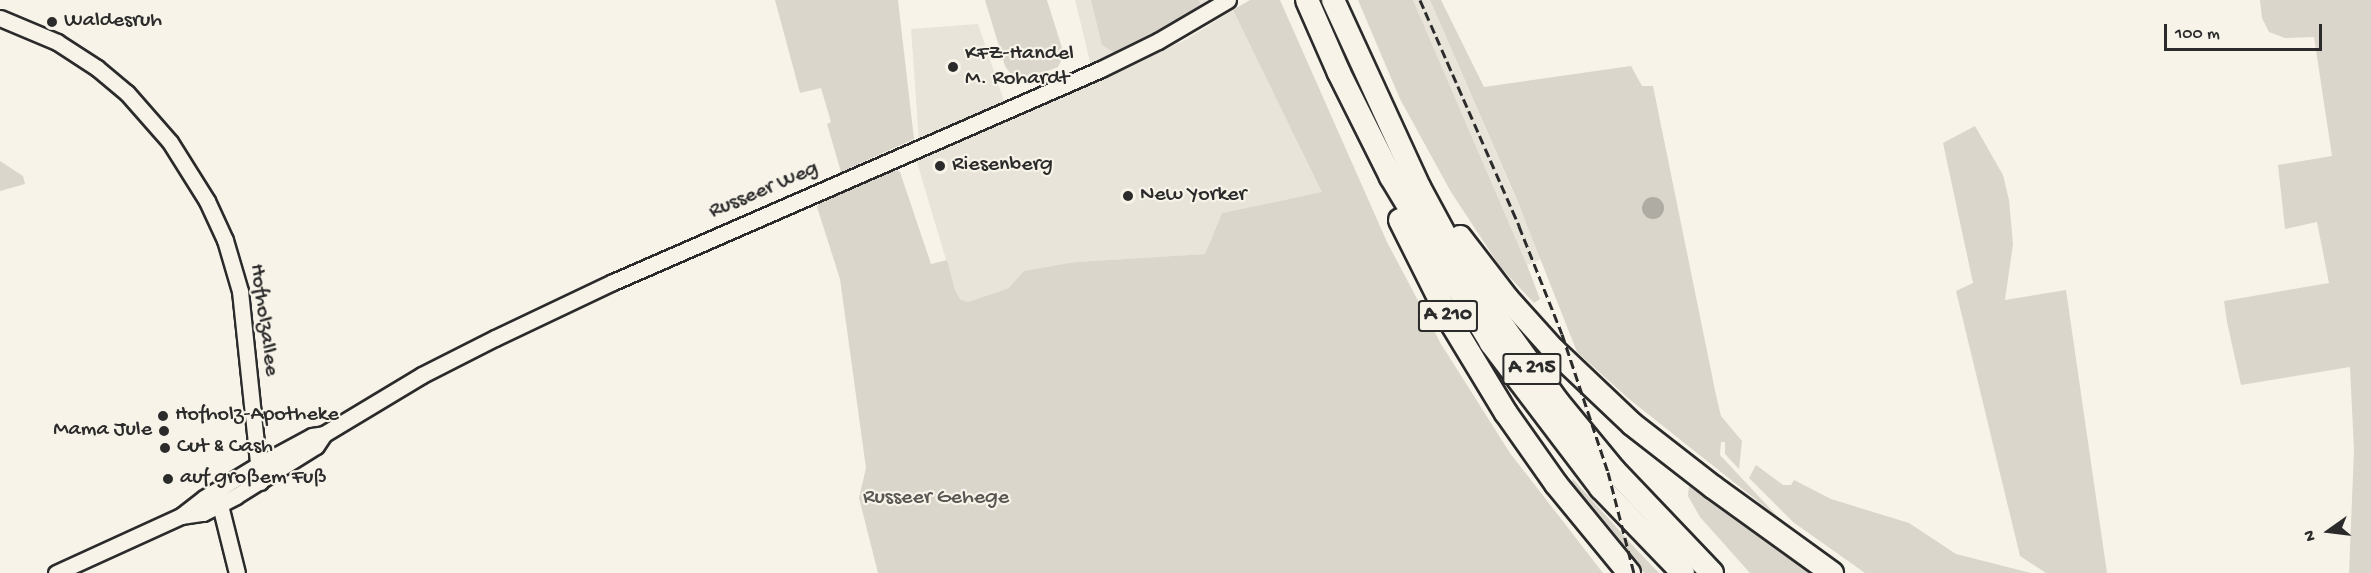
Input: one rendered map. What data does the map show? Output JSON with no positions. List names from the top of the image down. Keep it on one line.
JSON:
{"streets":{"highway":["A 210","A 215"],"street":["Russeer Weg","Hofholzallee"]},"crossings":[["Russeer Weg","Hofholzallee"],["A 210","A 215"]],"parks":["Russeer Gehege"],"places":["Waldesruh","KFZ-Handel M. Rohardt","Riesenberg","New Yorker","Hofholz-Apotheke","Mama Jule","Cut & Cash","auf großem Fuß"],"scale_bar":"100 m","north":"left"}
